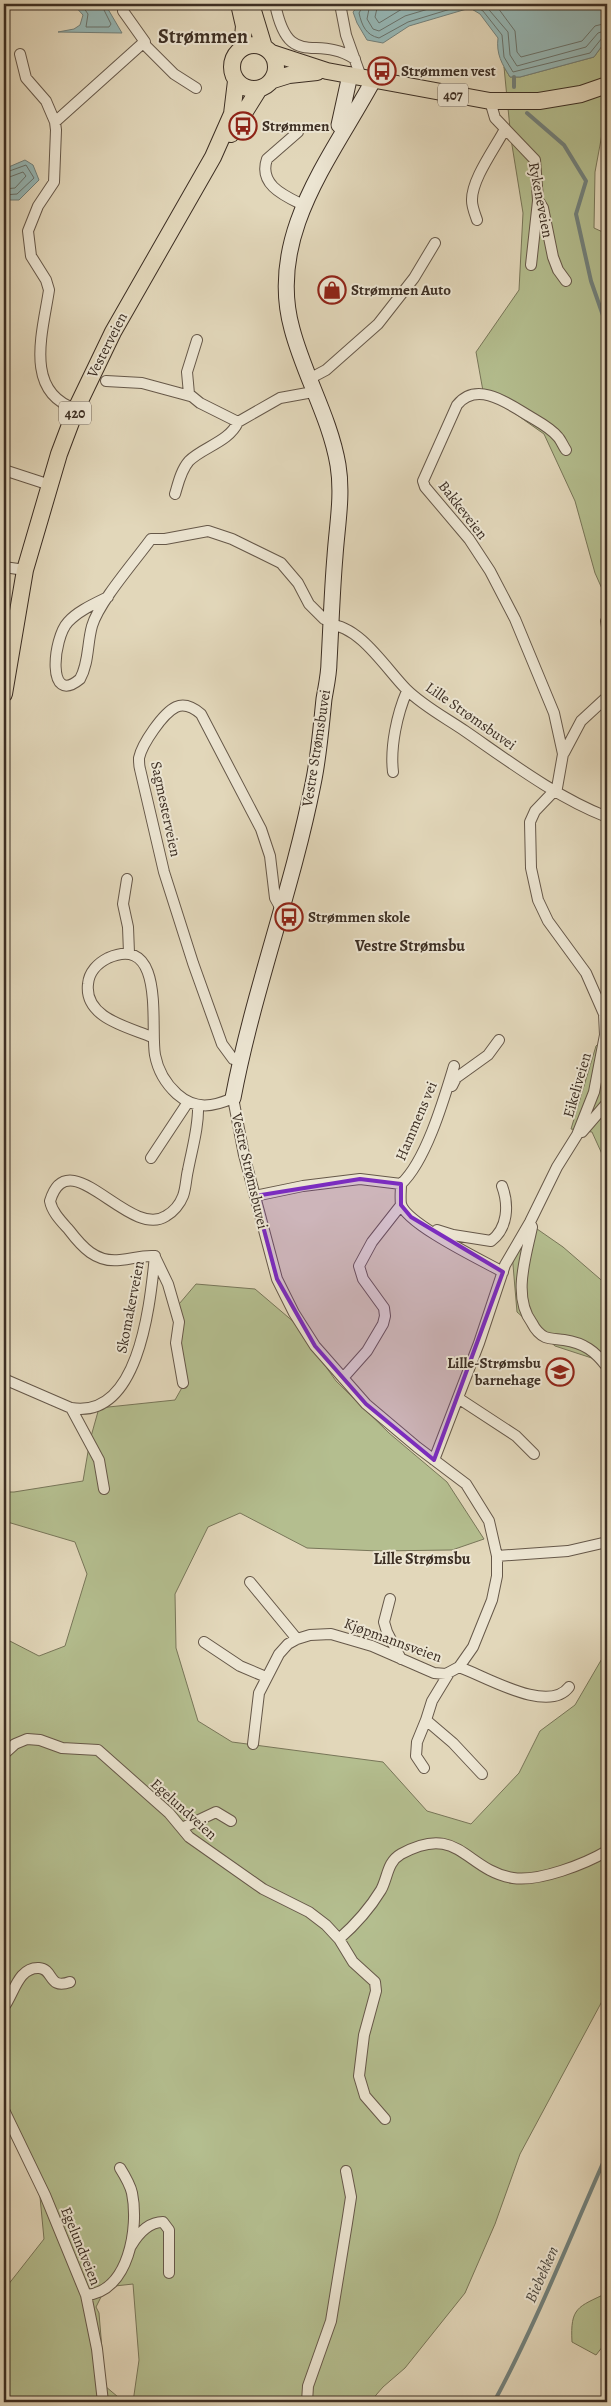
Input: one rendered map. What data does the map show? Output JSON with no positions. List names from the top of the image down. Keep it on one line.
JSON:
{"streets":{"main road":["407","Vesterveien","420","Vestre Strømsbuvei"],"street":["Rykeneveien","Bakkeveien","Lille Strømsbuvei","Sagmesterveien","Eikeliveien","Hammens vei","Skomakerveien","Kjøpmannsveien","Egelundveien"]},"crossings":[["407","Rykeneveien"],["407","Vesterveien"],["407","420"],["407","Vestre Strømsbuvei"],["Vesterveien","420"],["Bakkeveien","Lille Strømsbuvei"],["Bakkeveien","Eikeliveien"],["Lille Strømsbuvei","Vestre Strømsbuvei"],["Lille Strømsbuvei","Eikeliveien"],["Vestre Strømsbuvei","Sagmesterveien"],["Vestre Strømsbuvei","Eikeliveien"],["Vestre Strømsbuvei","Hammens vei"],["Vestre Strømsbuvei","Kjøpmannsveien"]],"districts":["Strømmen","Vestre Strømsbu","Lille Strømsbu"],"water":["Biebekken"],"places":{"bus stop":["Strømmen vest","Strømmen","Strømmen skole"],"shop":["Strømmen Auto"],"school or university":["Lille-Strømsbu barnehage"]}}
